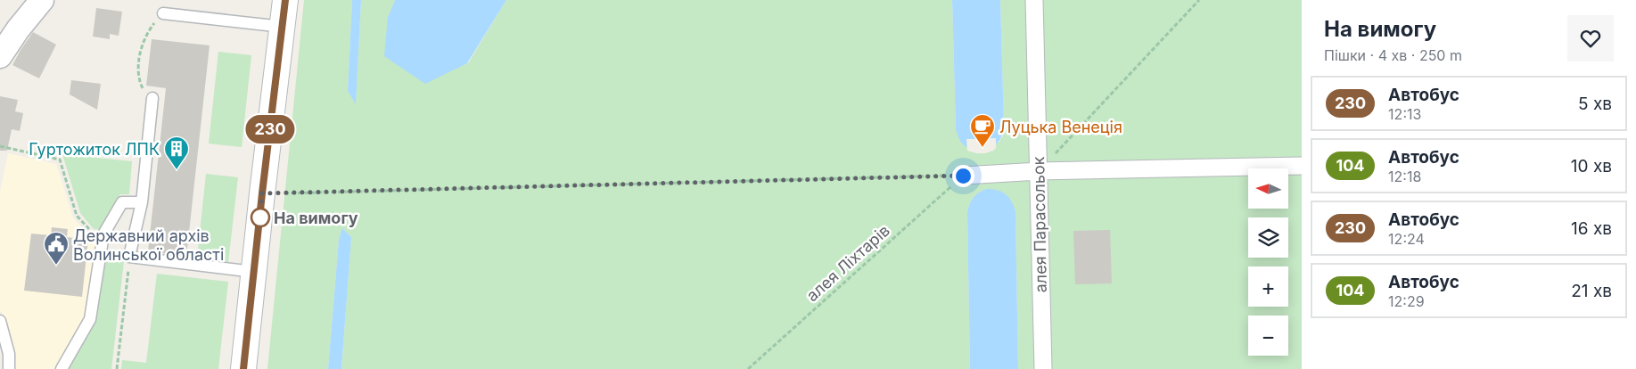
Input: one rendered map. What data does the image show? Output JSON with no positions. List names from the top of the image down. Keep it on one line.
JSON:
{"streets":{"street":["алея Парасольок"],"path":["алея Ліхтарів"]},"places":{"cafe":["Луцька Венеція"],"building":["Гуртожиток ЛПК"],"other":["На вимогу"],"public building":["Державний архів Волинської області"]},"lines":["bus line 230"],"north":"left","page":{"on_map":"230","heading":["На вимогу","Пішки · 4 хв · 250 m"],"list":[{"mark":"230","name":"Автобус","note":"12:13","value":"5 хв"},{"mark":"104","name":"Автобус","note":"12:18","value":"10 хв"},{"mark":"230","name":"Автобус","note":"12:24","value":"16 хв"},{"mark":"104","name":"Автобус","note":"12:29","value":"21 хв"}],"map_buttons":["+","−"]}}
